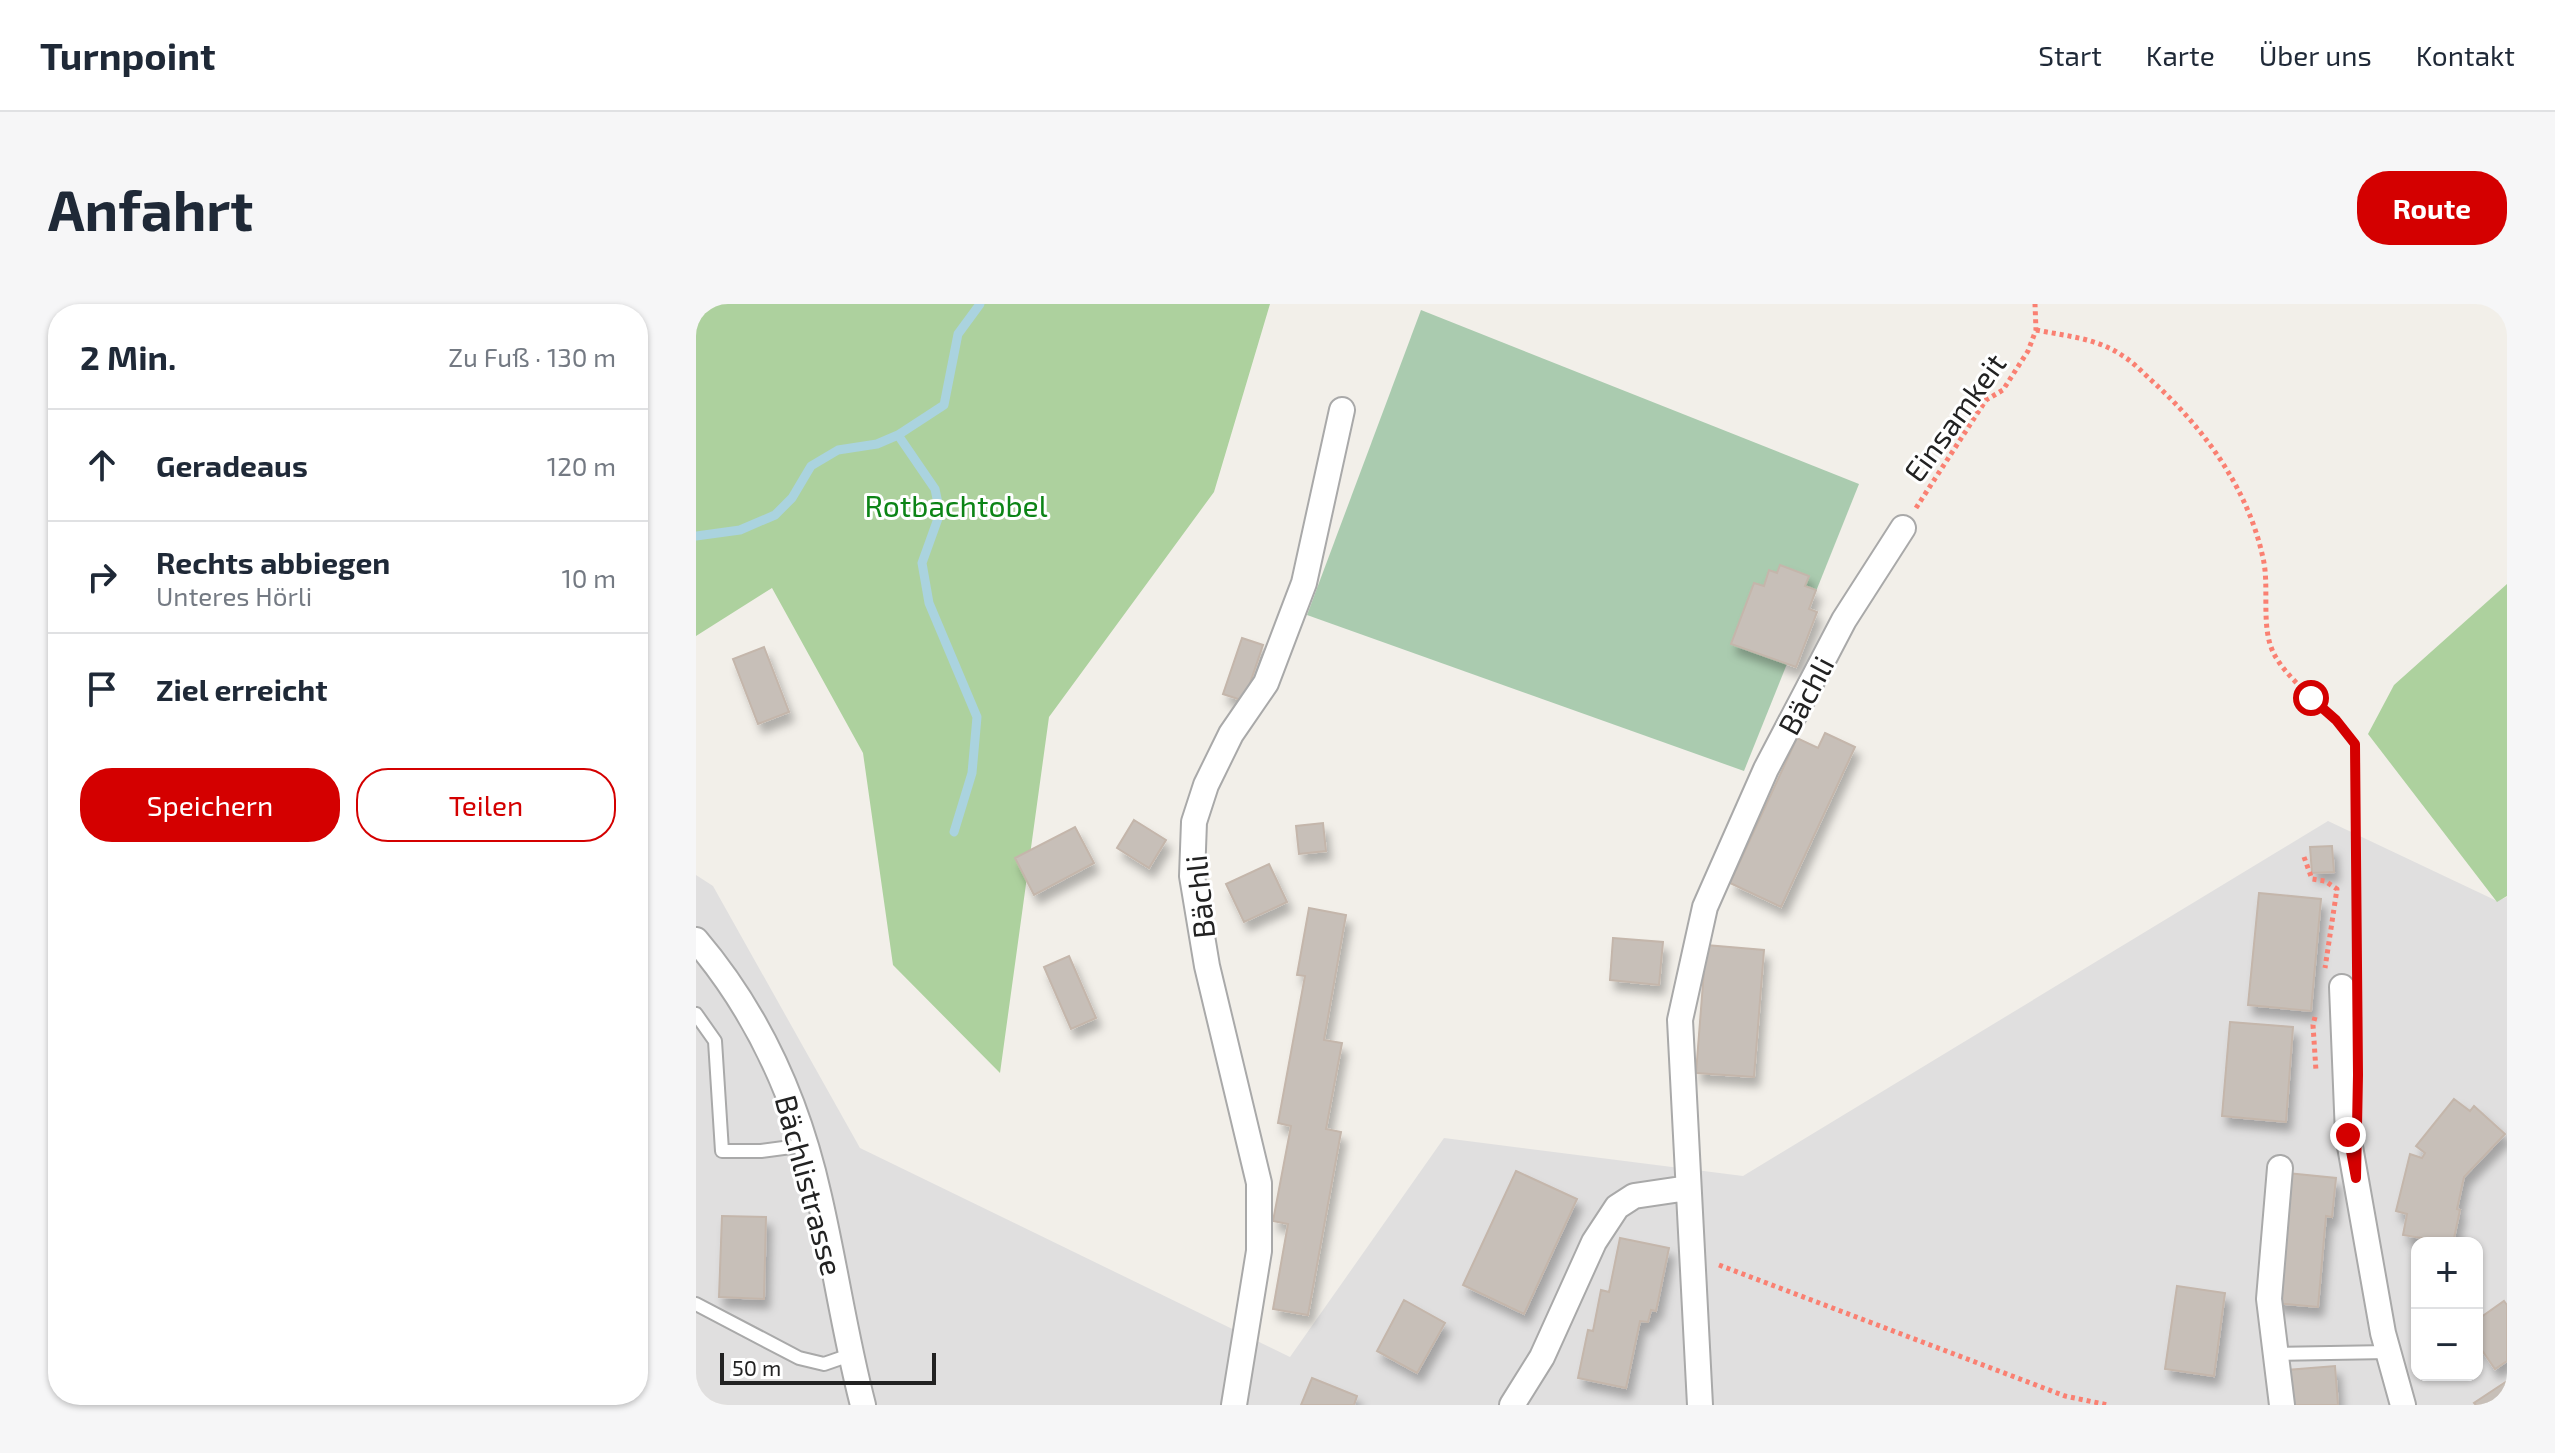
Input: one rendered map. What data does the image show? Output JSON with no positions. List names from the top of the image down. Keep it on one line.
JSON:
{"streets":{"street":["Bächli","Bächlistrasse"],"path":["Einsamkeit"]},"crossings":[["Einsamkeit","Bächli"]],"parks":["Rotbachtobel"],"scale_bar":"50 m","page":{"header":"Turnpoint","nav":["Start","Karte","Über uns","Kontakt"],"buttons":["Route",["Speichern","Teilen"]],"title":"Anfahrt","heading":["2 Min.","Zu Fuß · 130 m"],"list":[["Geradeaus","120 m"],["Rechts abbiegen","Unteres Hörli","10 m"],"Ziel erreicht"],"map_buttons":["+","−"],"scale":"50 m"}}
